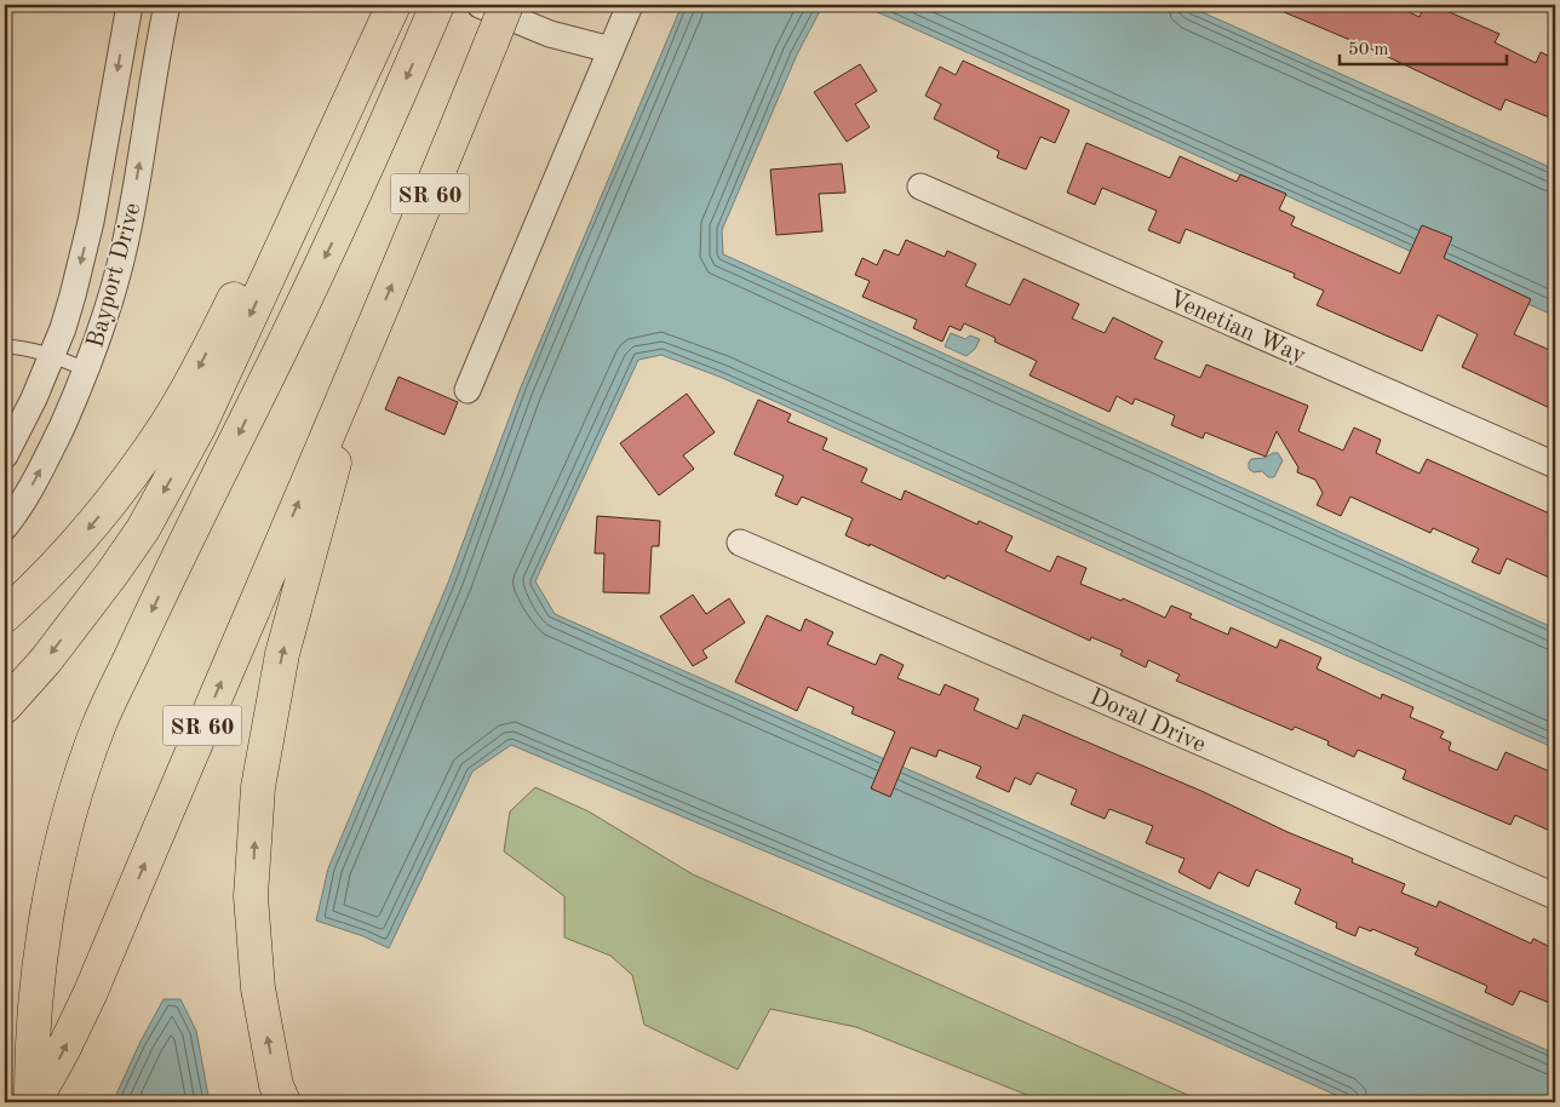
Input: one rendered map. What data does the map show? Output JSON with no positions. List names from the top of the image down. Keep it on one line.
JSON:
{"streets":{"highway":["SR 60"],"street":["Bayport Drive","Venetian Way","Doral Drive"]},"scale_bar":"50 m"}
